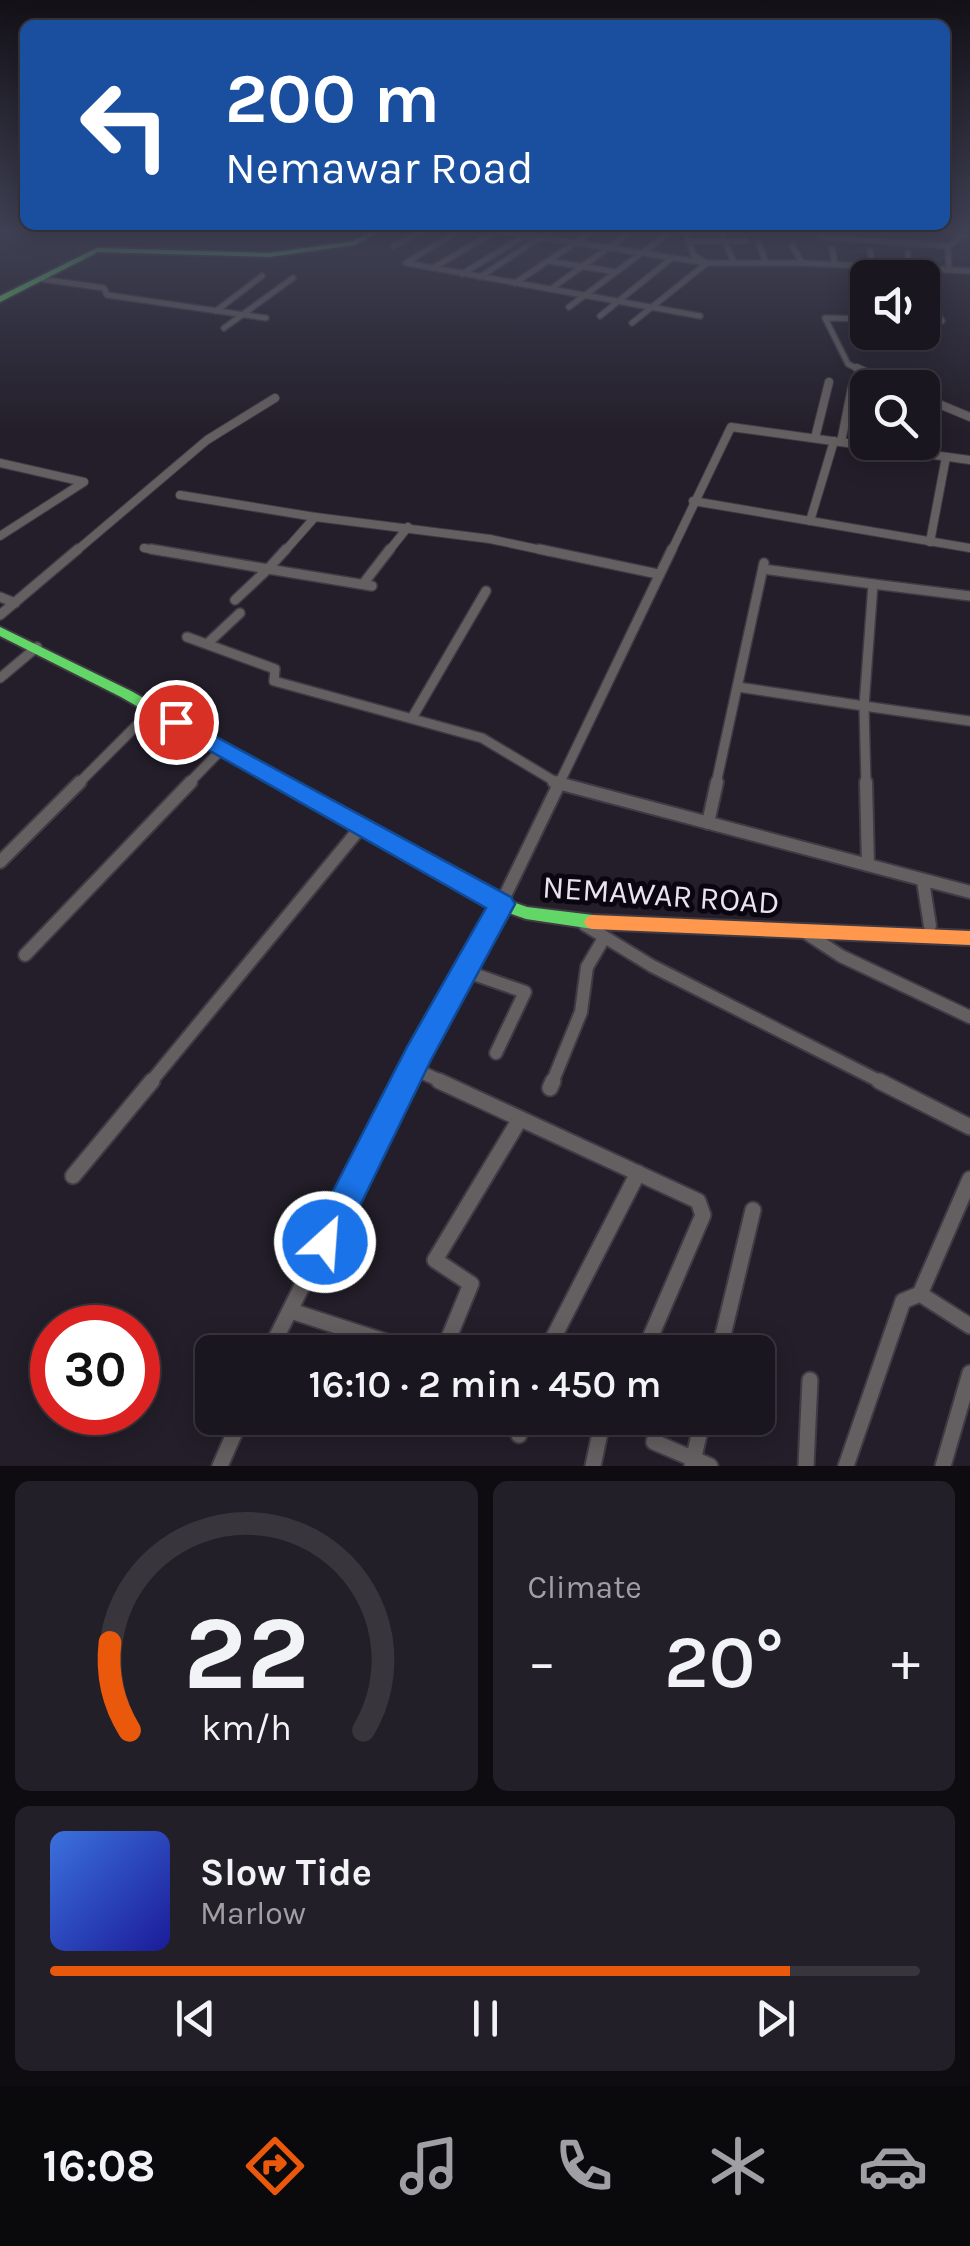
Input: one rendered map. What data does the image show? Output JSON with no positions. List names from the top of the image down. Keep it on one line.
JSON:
{"streets":{"main road":["NEMAWAR ROAD"]},"page":{"turn":["200 m","Nemawar Road"],"limit":"30","trip":"16:10 · 2 min · 450 m","tile":"Climate","heat":["−","20°","+"],"song":["Slow Tide","Marlow"],"tabs":"16:08","gauge":["22","km/h"]}}
